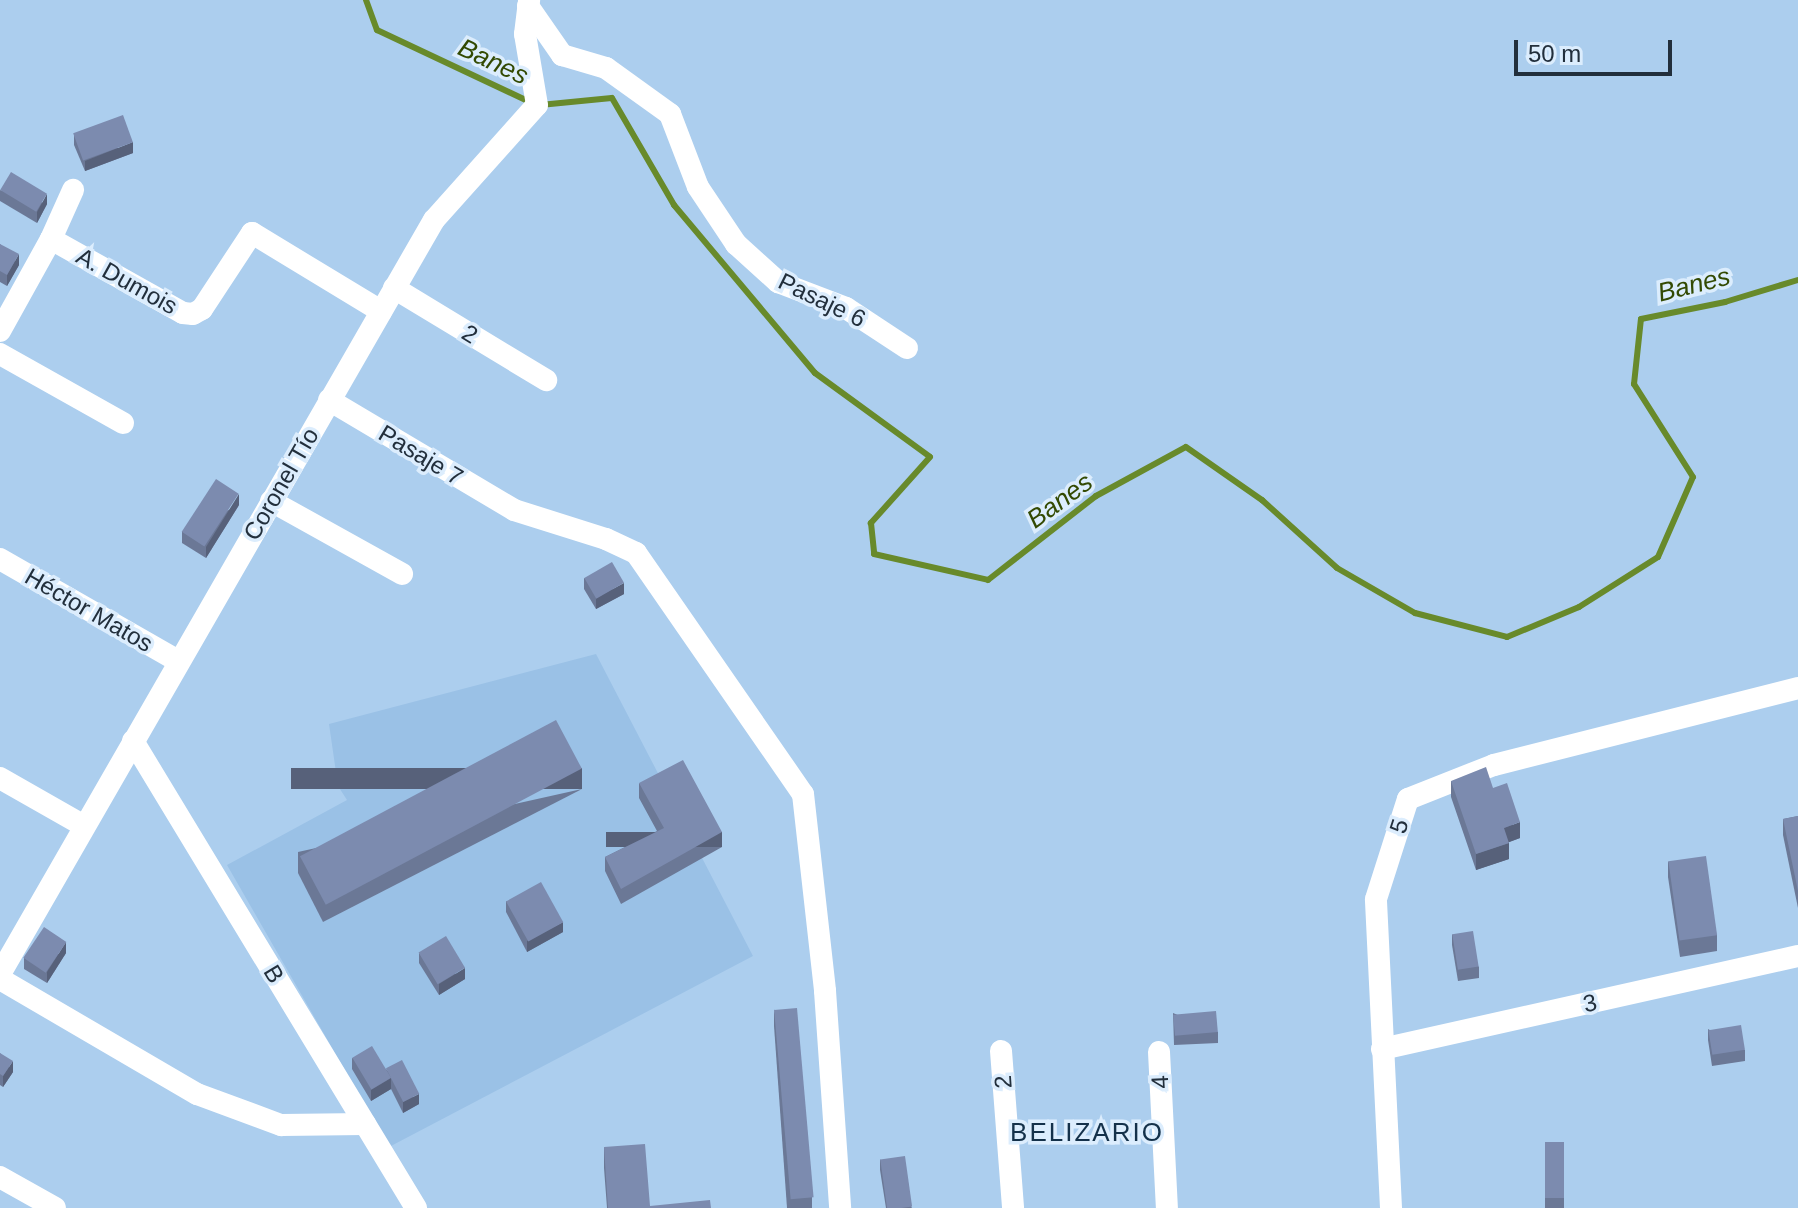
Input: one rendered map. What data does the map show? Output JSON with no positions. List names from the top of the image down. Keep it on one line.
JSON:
{"streets":{"street":["A. Dumois","Pasaje 6","2","Pasaje 7","Coronel Tío","Héctor Matos","5","B","3","4"]},"crossings":[["A. Dumois","Coronel Tío"],["Pasaje 6","Coronel Tío"],["2","Coronel Tío"],["Pasaje 7","Coronel Tío"],["Coronel Tío","Héctor Matos"],["Coronel Tío","B"],["5","3"]],"districts":["BELIZARIO"],"water":["Banes"],"scale_bar":"50 m"}
